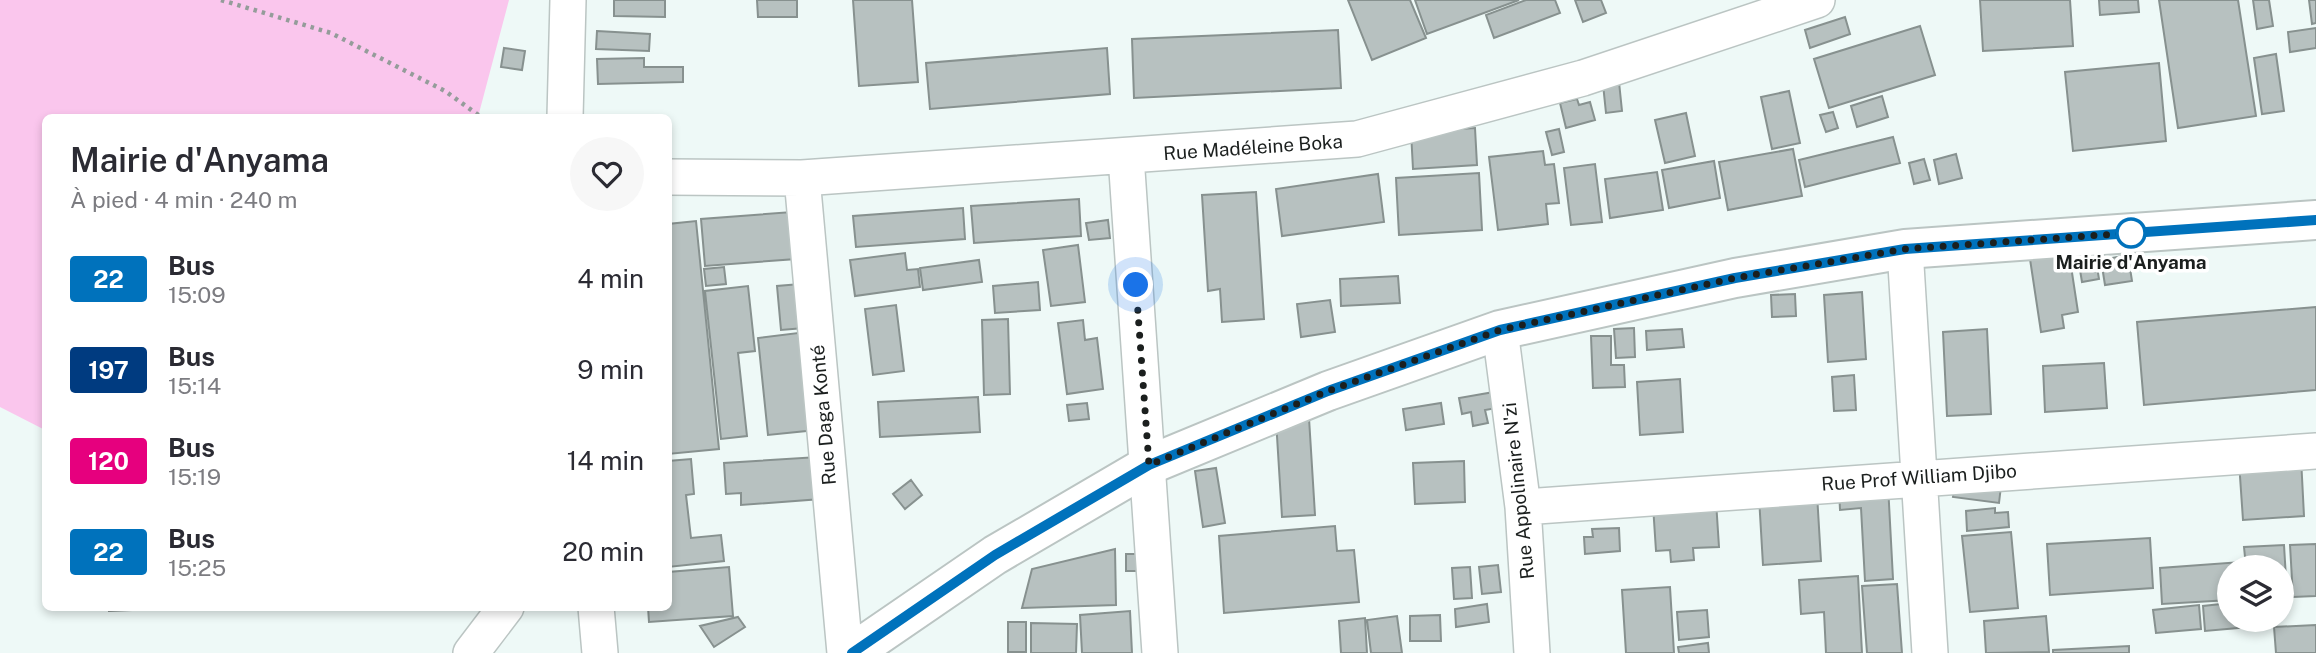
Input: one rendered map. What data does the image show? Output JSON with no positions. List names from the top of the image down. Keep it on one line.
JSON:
{"streets":{"street":["Rue Madéleine Boka","Rue Daga Konté","Rue Prof William Djibo","Rue Appolinaire N'zi"]},"crossings":[["Rue Madéleine Boka","Rue Daga Konté"],["Rue Prof William Djibo","Rue Appolinaire N'zi"]],"places":["Mairie d'Anyama"],"lines":["bus line 22"],"page":{"heading":["Mairie d'Anyama","À pied · 4 min · 240 m"],"list":[{"mark":"22","name":"Bus","note":"15:09","value":"4 min"},{"mark":"197","name":"Bus","note":"15:14","value":"9 min"},{"mark":"120","name":"Bus","note":"15:19","value":"14 min"},{"mark":"22","name":"Bus","note":"15:25","value":"20 min"}]}}
